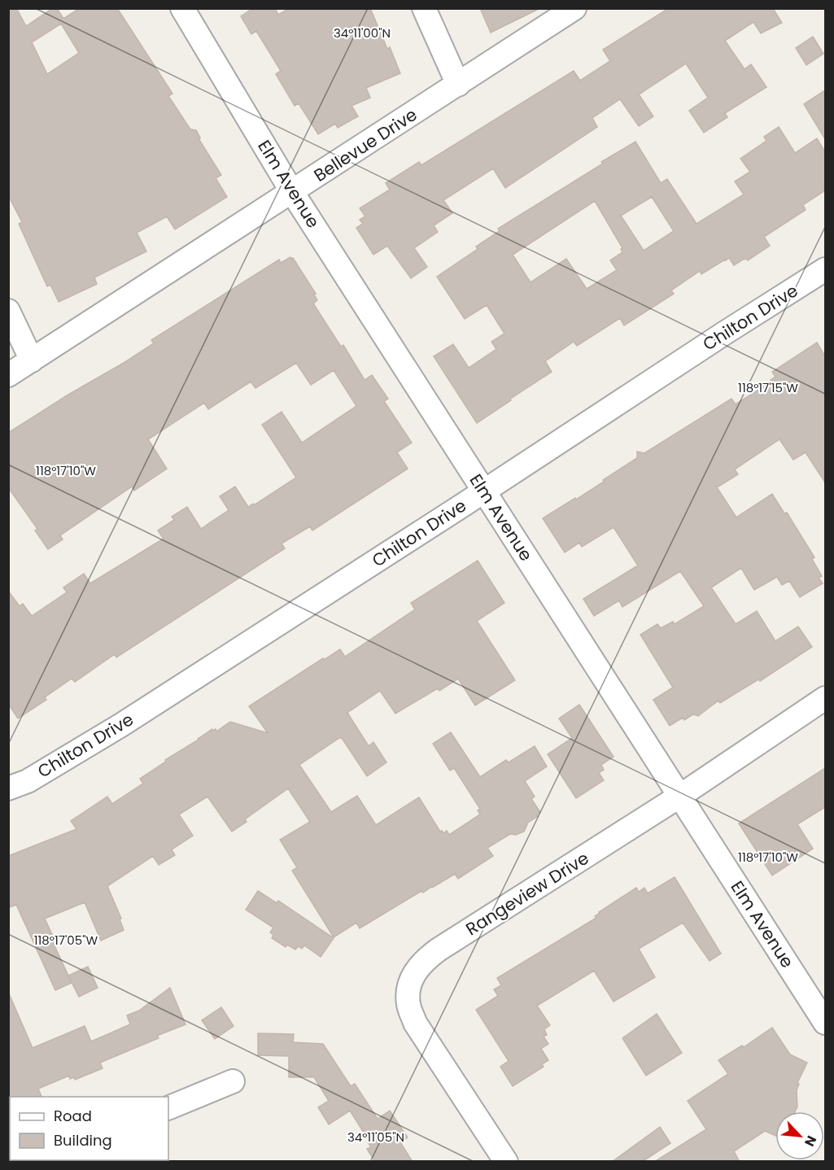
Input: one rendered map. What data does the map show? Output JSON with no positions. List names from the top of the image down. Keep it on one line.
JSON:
{"streets":{"street":["Bellevue Drive","Elm Avenue","Chilton Drive","Rangeview Drive"]},"crossings":[["Bellevue Drive","Elm Avenue"],["Elm Avenue","Chilton Drive"],["Elm Avenue","Rangeview Drive"]],"legend":["Road","Building"],"north":"bottom right","coordinates":["34°11'00\"N","118°17'15\"W","118°17'10\"W","118°17'05\"W","34°11'05\"N"]}
